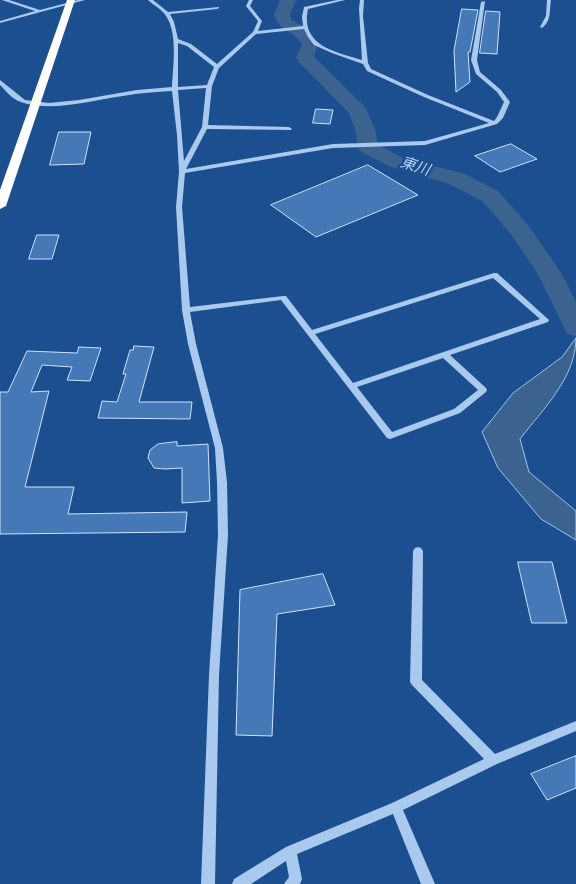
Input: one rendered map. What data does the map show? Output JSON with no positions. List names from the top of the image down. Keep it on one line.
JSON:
{"water":["東川"]}
